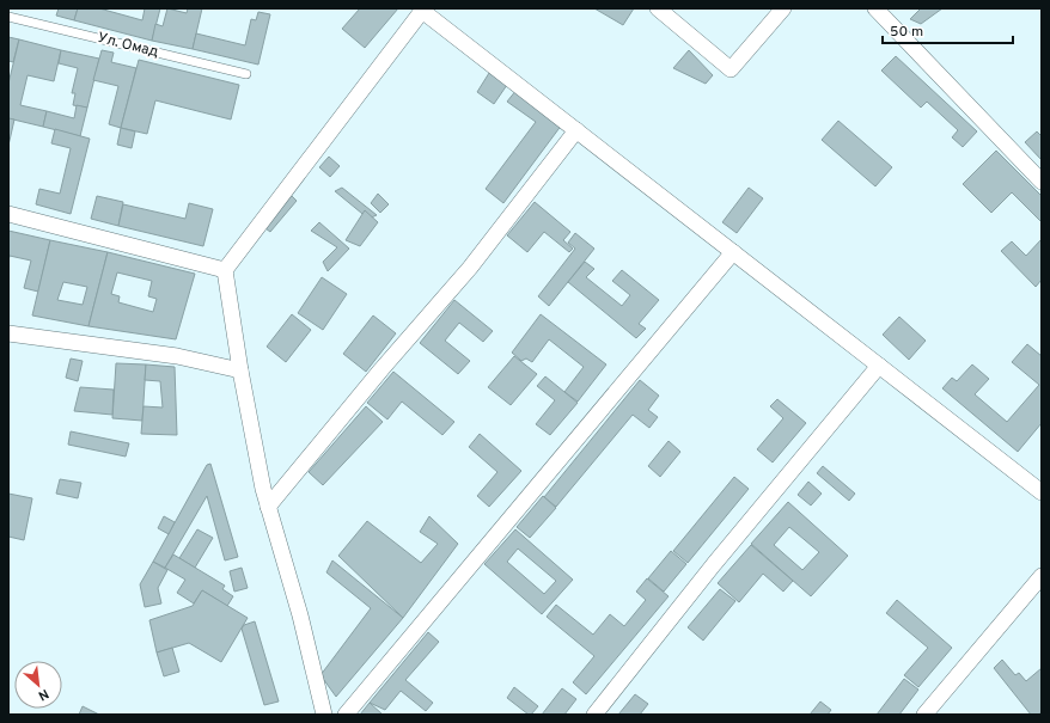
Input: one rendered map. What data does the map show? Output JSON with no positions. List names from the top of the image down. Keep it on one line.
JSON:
{"streets":{"lane":["Ул. Омад"]},"scale_bar":"50 m","north":"bottom right"}
